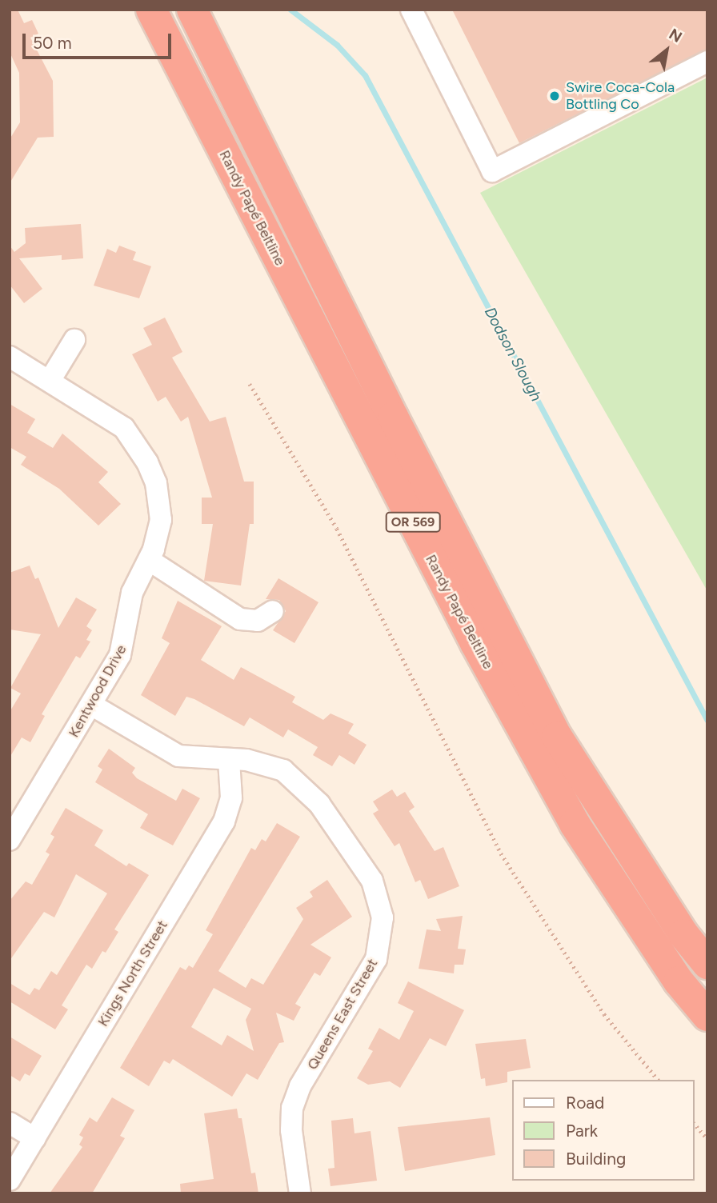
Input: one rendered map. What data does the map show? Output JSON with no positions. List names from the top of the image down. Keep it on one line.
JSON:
{"streets":{"highway":["Randy Papé Beltline","OR 569"],"street":["Kentwood Drive","Kings North Street","Queens East Street"]},"crossings":[["Kentwood Drive","Queens East Street"],["Kings North Street","Queens East Street"]],"water":["Dodson Slough"],"places":["Swire Coca-Cola Bottling Co"],"legend":["Road","Park","Building"],"scale_bar":"50 m","north":"top right"}
